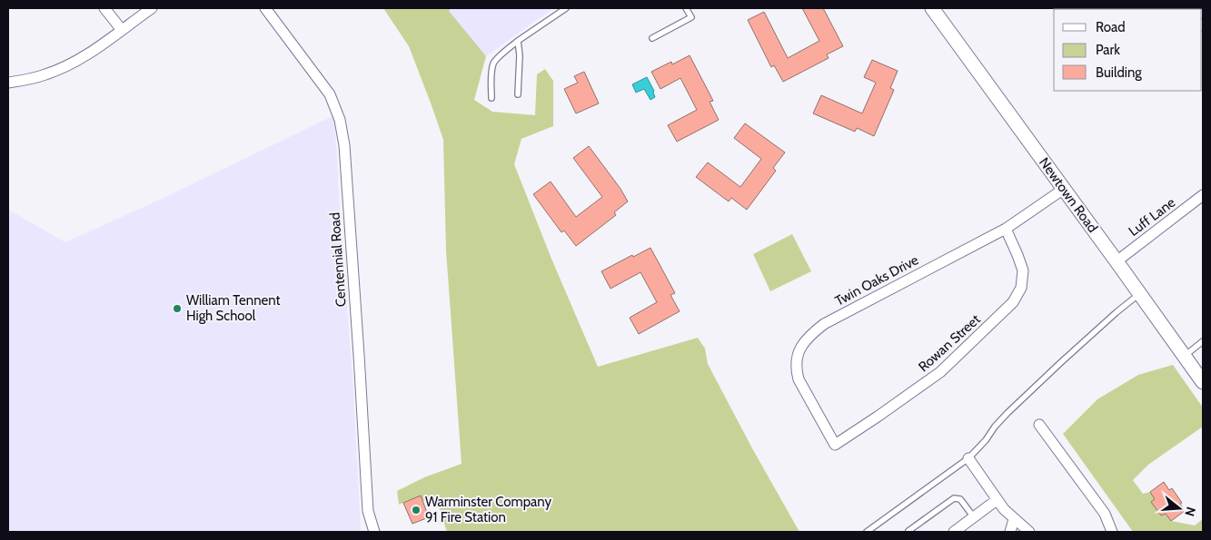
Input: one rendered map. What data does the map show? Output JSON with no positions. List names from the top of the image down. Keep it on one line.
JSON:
{"streets":{"street":["Newtown Road","Luff Lane","Centennial Road","Twin Oaks Drive","Rowan Street"]},"crossings":[["Newtown Road","Luff Lane"],["Newtown Road","Twin Oaks Drive"],["Twin Oaks Drive","Rowan Street"]],"places":["William Tennent High School","Warminster Company 91 Fire Station"],"legend":["Road","Park","Building"],"north":"right"}
